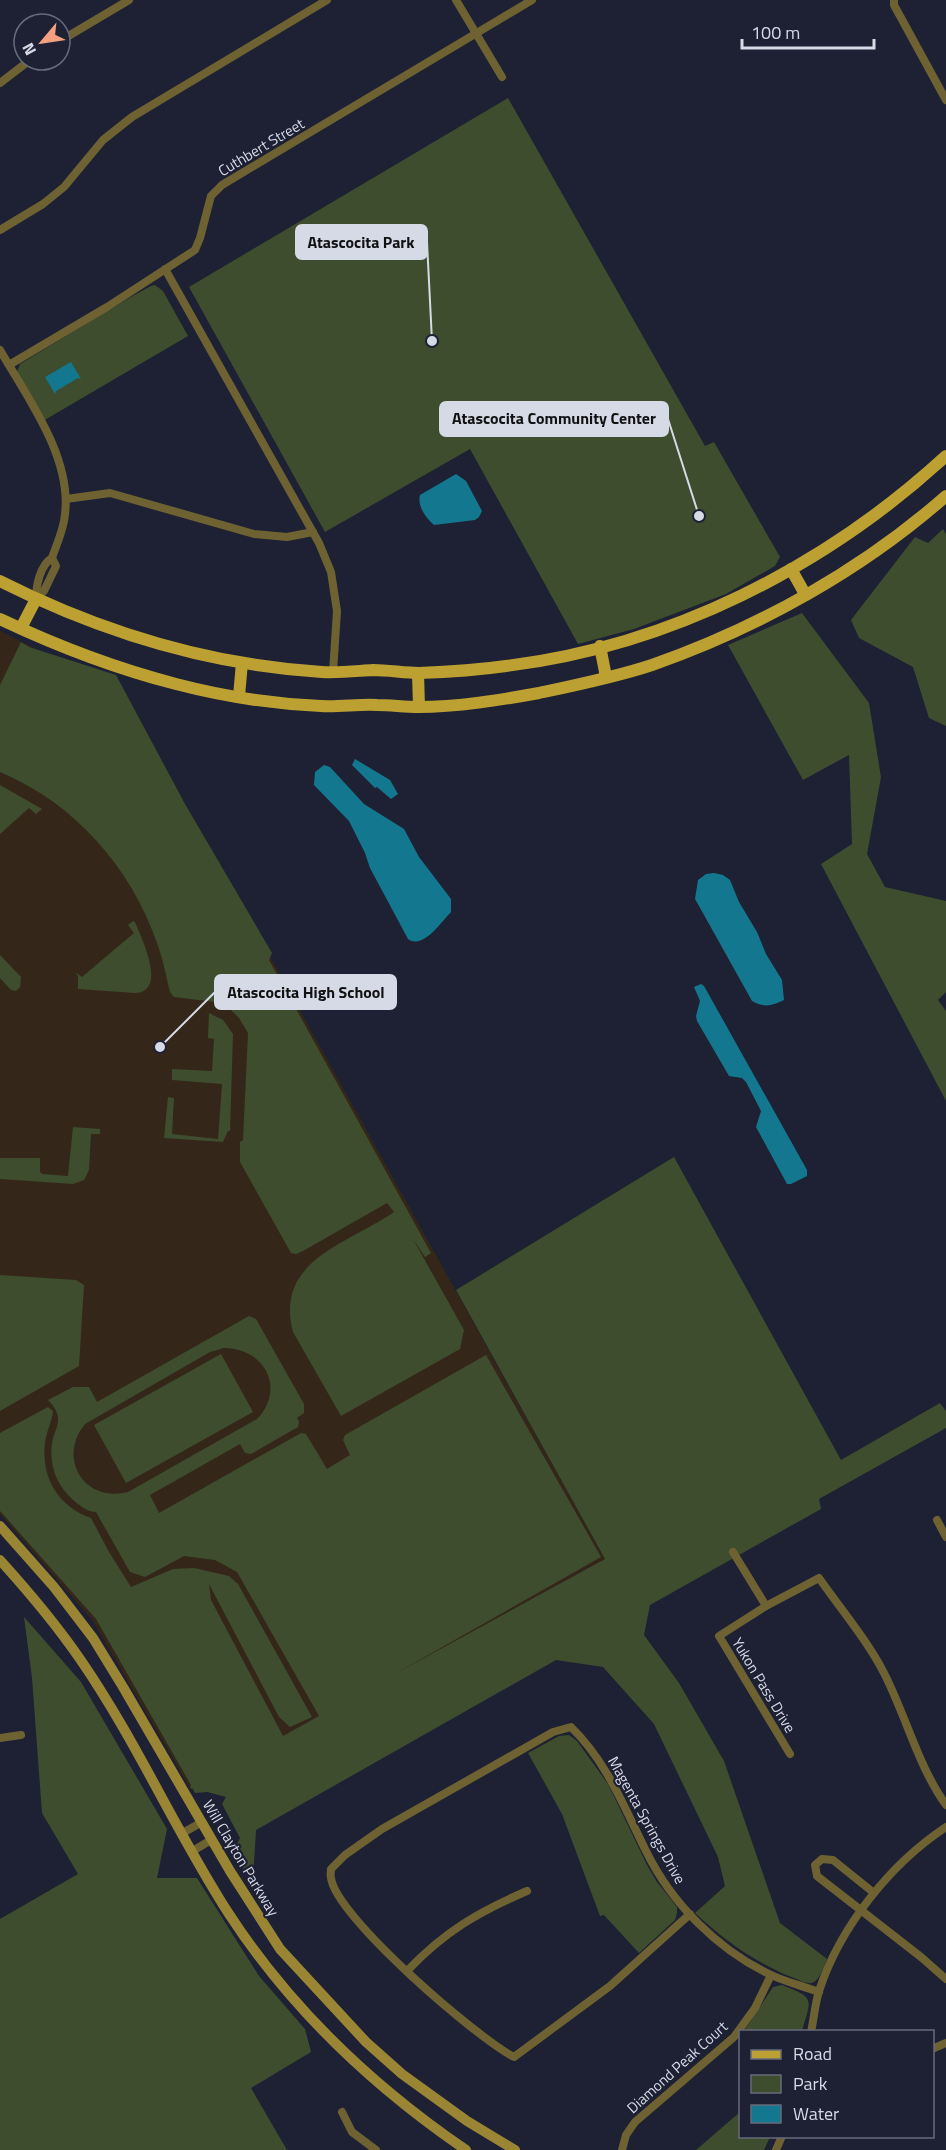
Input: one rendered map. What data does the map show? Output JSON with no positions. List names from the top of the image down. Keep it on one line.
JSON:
{"streets":{"main road":["Will Clayton Parkway"],"street":["Cuthbert Street","Yukon Pass Drive","Magenta Springs Drive","Diamond Peak Court"]},"crossings":[["Magenta Springs Drive","Diamond Peak Court"]],"places":["Atascocita Park","Atascocita Community Center","Atascocita High School"],"legend":["Road","Park","Water"],"scale_bar":"100 m","north":"bottom left"}
